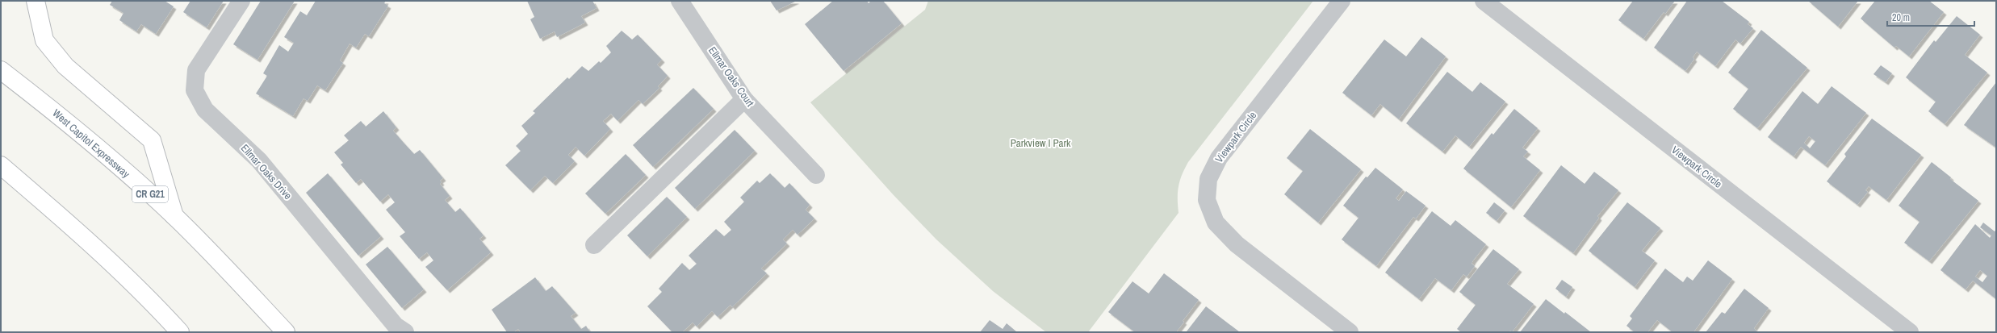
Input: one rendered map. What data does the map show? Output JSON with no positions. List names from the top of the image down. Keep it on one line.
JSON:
{"streets":{"highway":["West Capitol Expressway","CR G21"],"street":["Ellmar Oaks Court","Viewpark Circle","Ellmar Oaks Drive"]},"parks":["Parkview I Park"],"scale_bar":"20 m"}
